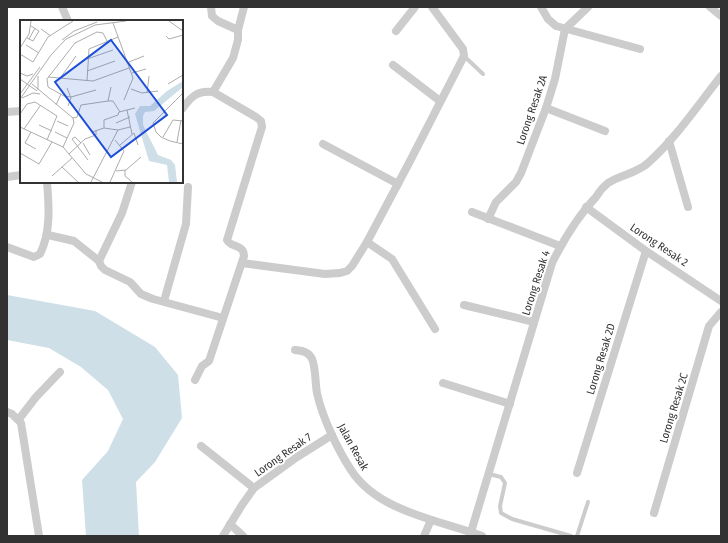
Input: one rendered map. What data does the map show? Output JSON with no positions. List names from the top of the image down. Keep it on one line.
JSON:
{"streets":{"street":["Lorong Resak 2A","Lorong Resak 2","Lorong Resak 4","Lorong Resak 2D","Lorong Resak 2C","Jalan Resak","Lorong Resak 7"]},"crossings":[["Lorong Resak 2","Lorong Resak 4"],["Lorong Resak 2","Lorong Resak 2D"],["Lorong Resak 4","Jalan Resak"],["Jalan Resak","Lorong Resak 7"]]}
